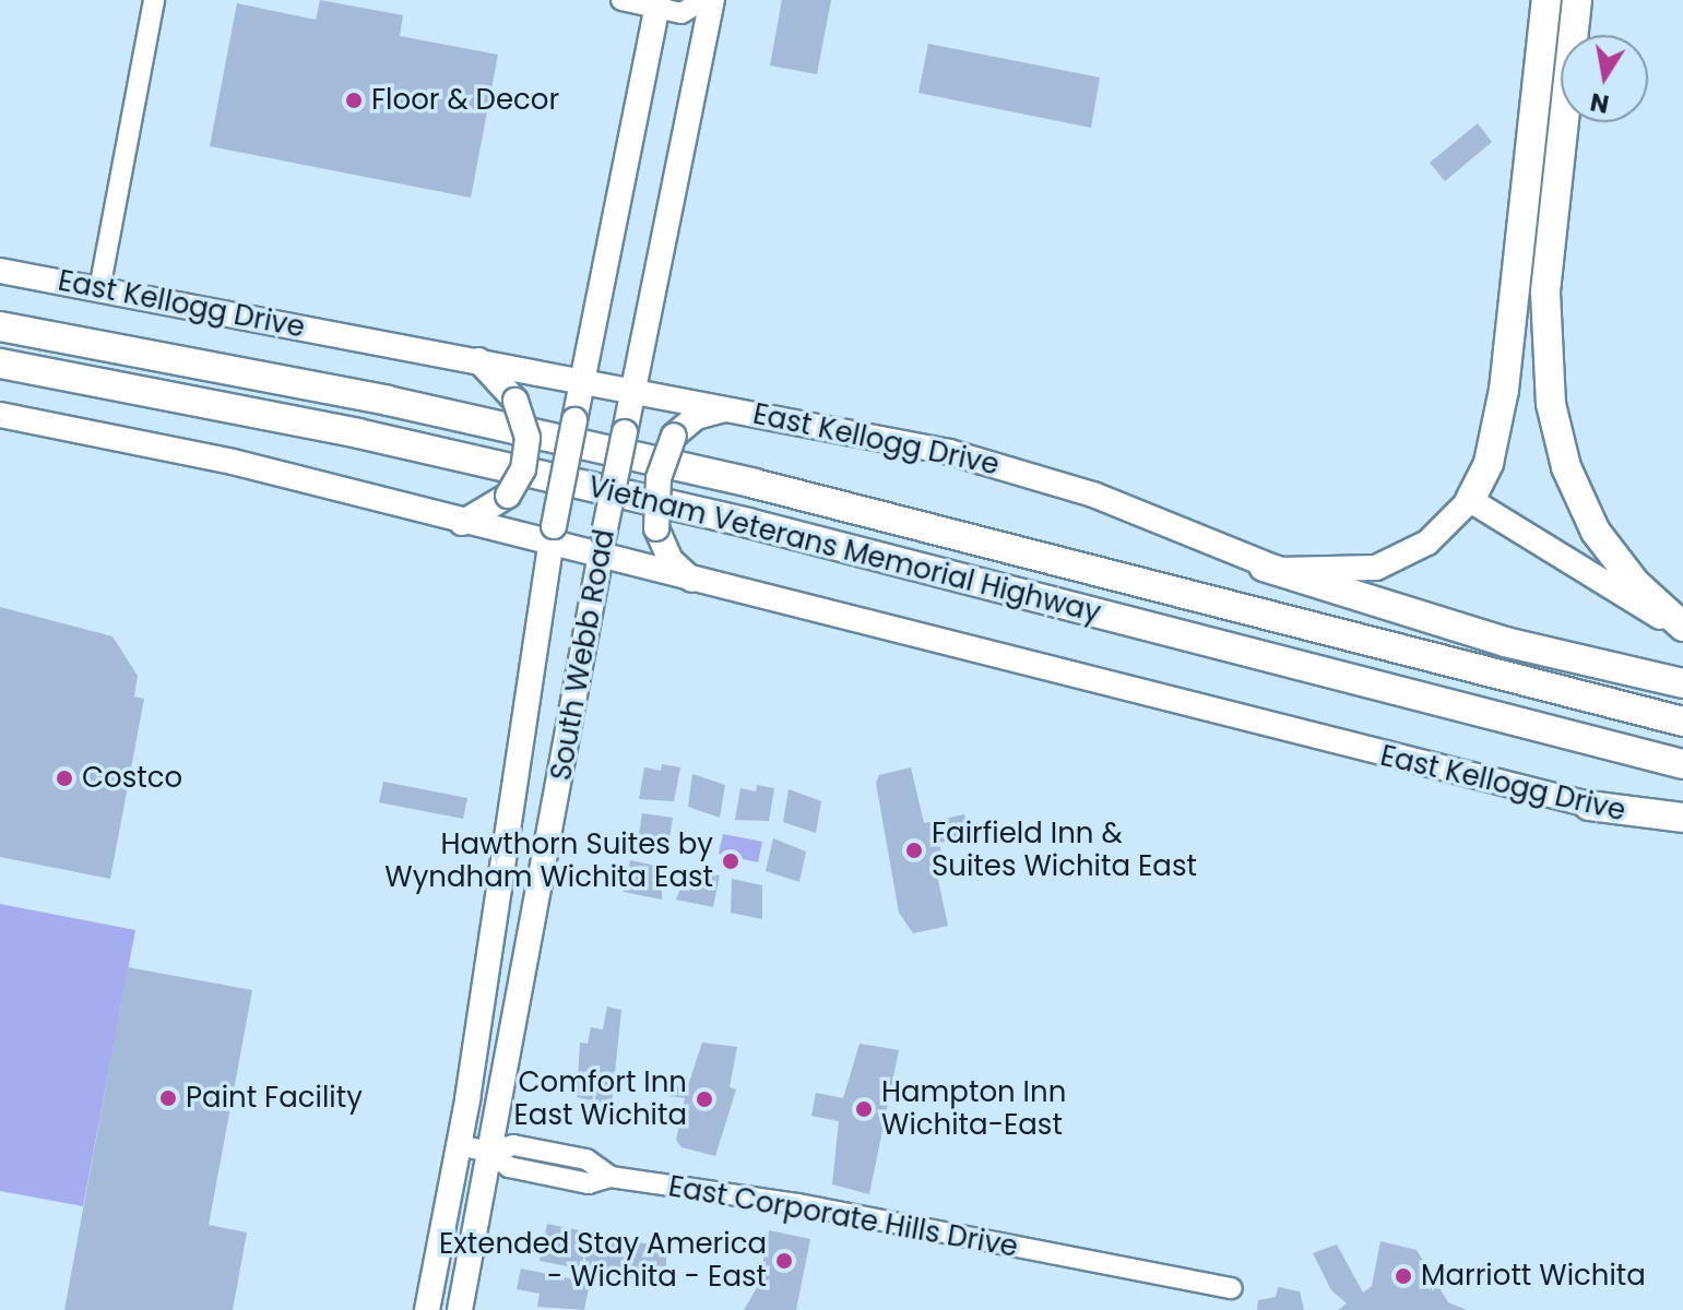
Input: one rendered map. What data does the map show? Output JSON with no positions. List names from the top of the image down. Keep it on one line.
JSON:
{"streets":{"highway":["Vietnam Veterans Memorial Highway"],"main road":["East Kellogg Drive","South Webb Road"],"street":["East Corporate Hills Drive"]},"crossings":[["East Kellogg Drive","South Webb Road"],["South Webb Road","East Corporate Hills Drive"]],"places":["Floor & Decor","Costco","Fairfield Inn & Suites Wichita East","Hawthorn Suites by Wyndham Wichita East","Paint Facility","Comfort Inn East Wichita","Hampton Inn Wichita-East","Extended Stay America - Wichita - East","Marriott Wichita"],"north":"bottom"}
